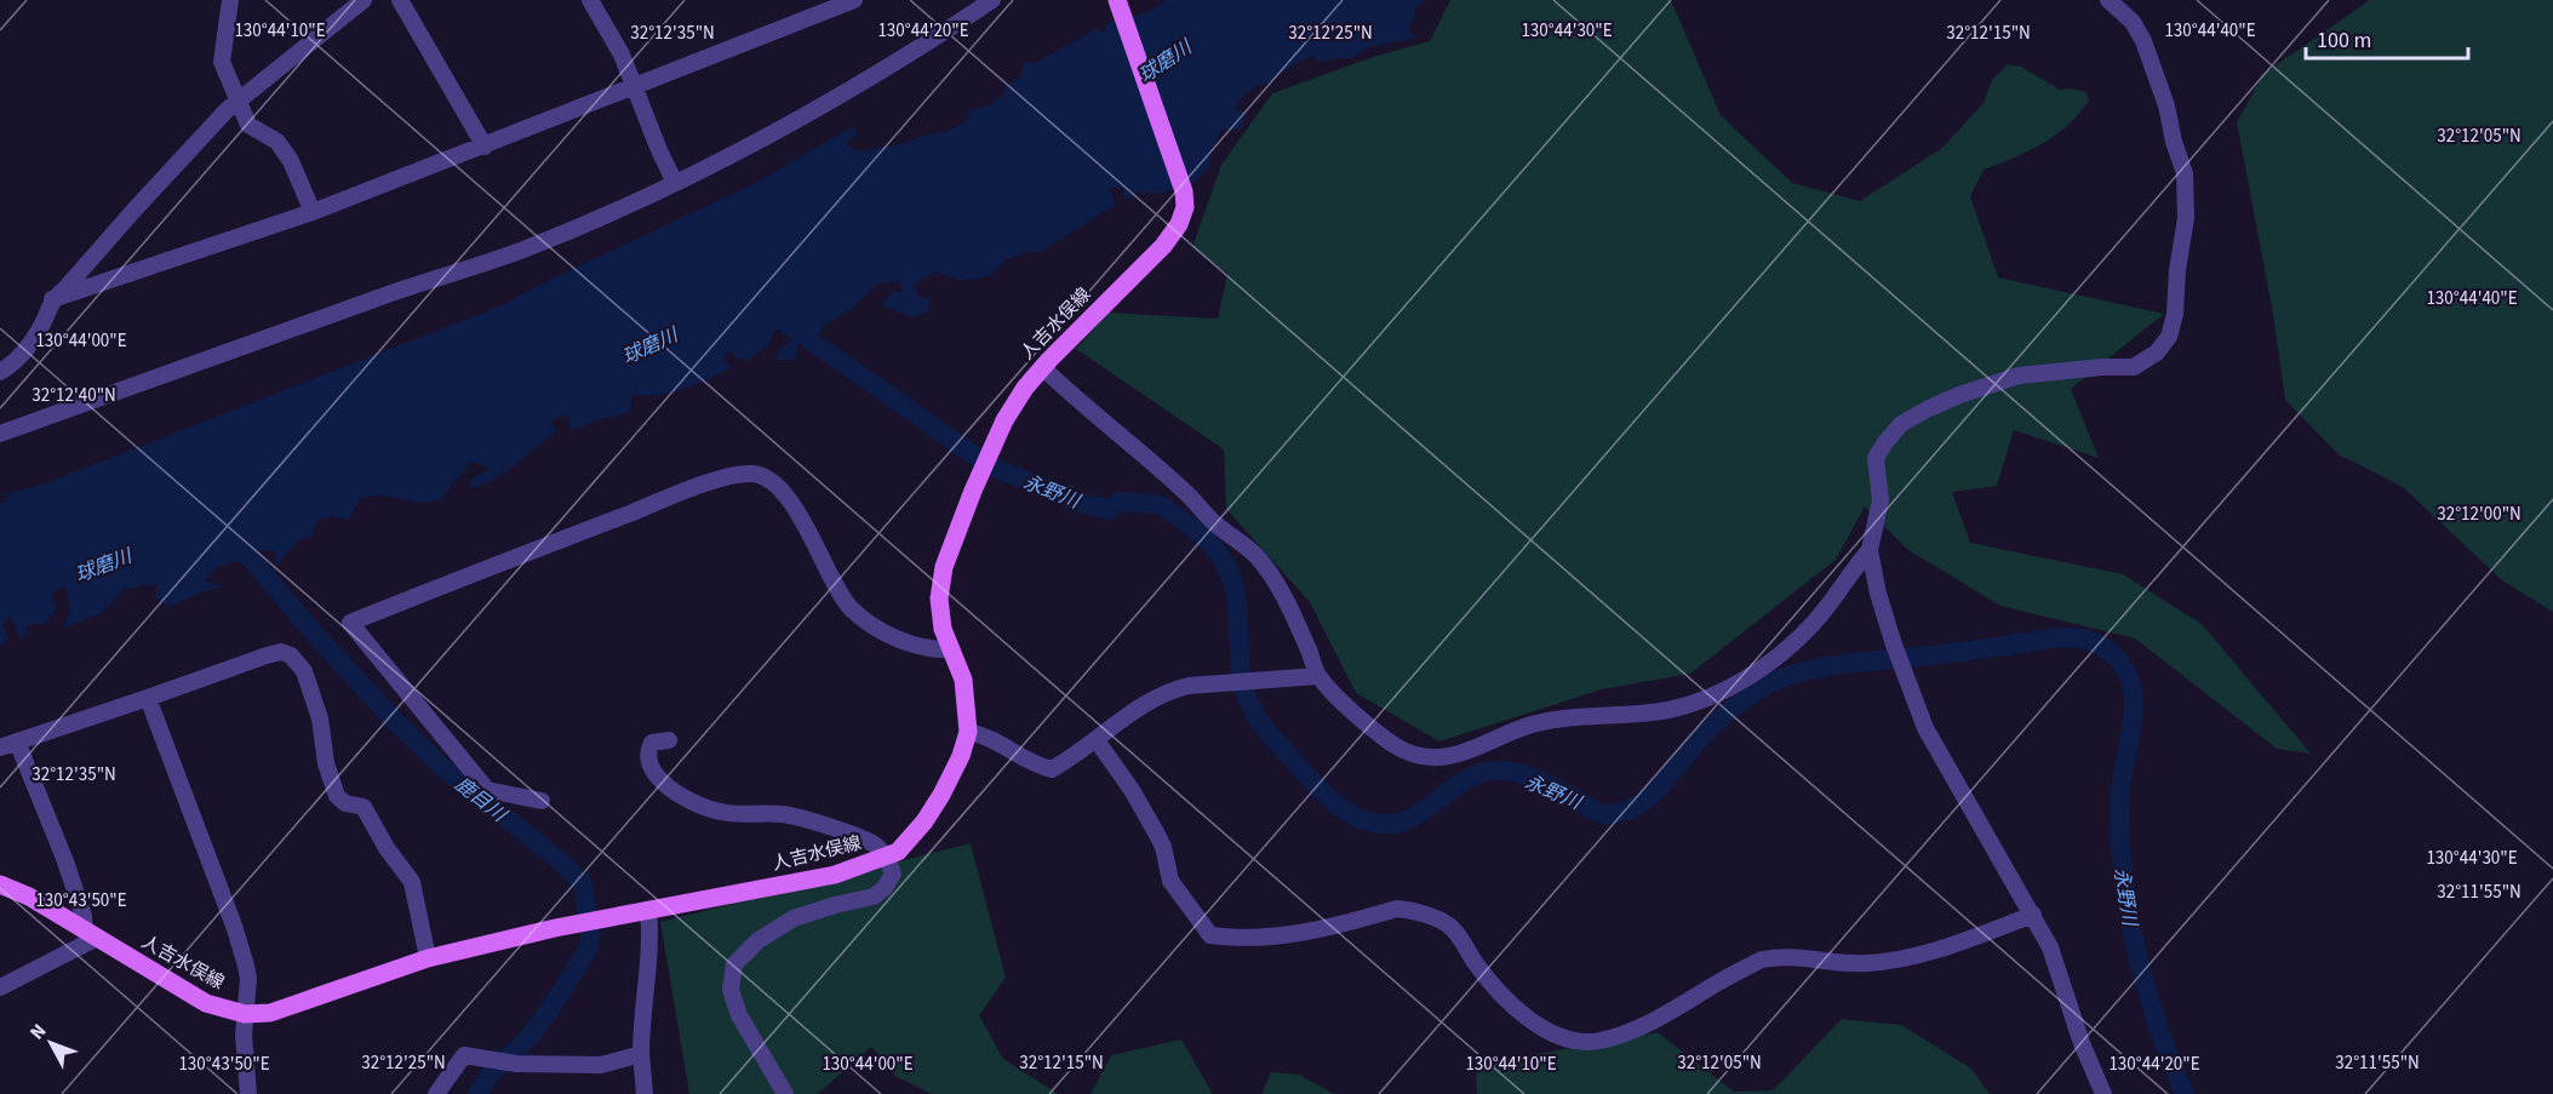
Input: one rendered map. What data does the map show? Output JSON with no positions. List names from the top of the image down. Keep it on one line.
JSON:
{"streets":{"main road":["人吉水俣線"]},"water":["球磨川","永野川","鹿目川"],"scale_bar":"100 m","north":"top left","coordinates":["130°44'10\"E","130°44'20\"E","130°44'40\"E","130°44'30\"E","32°12'35\"N","32°12'25\"N","32°12'15\"N","32°12'05\"N","130°44'00\"E","32°12'40\"N","32°12'00\"N","32°11'55\"N","130°43'50\"E"]}
